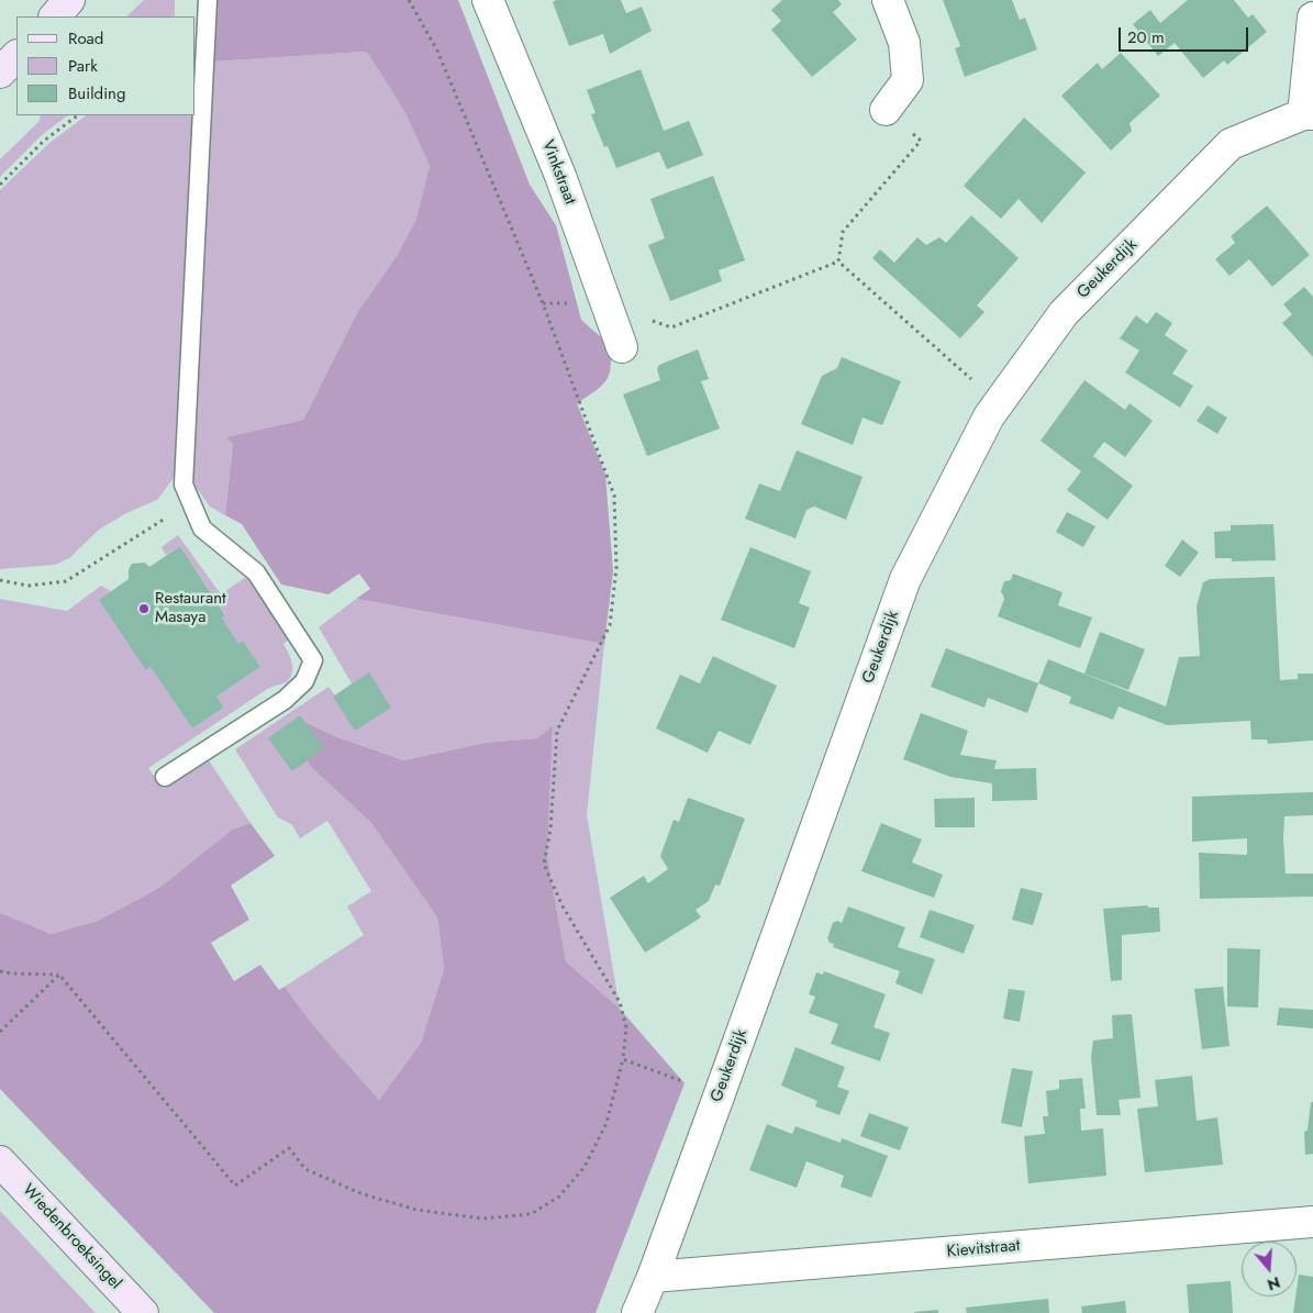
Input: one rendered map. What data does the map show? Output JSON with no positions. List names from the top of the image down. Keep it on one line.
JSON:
{"streets":{"street":["Vinkstraat","Geukerdijk","Wiedenbroeksingel","Kievitstraat"]},"crossings":[["Geukerdijk","Kievitstraat"]],"places":["Restaurant Masaya"],"legend":["Road","Park","Building"],"scale_bar":"20 m","north":"bottom"}
